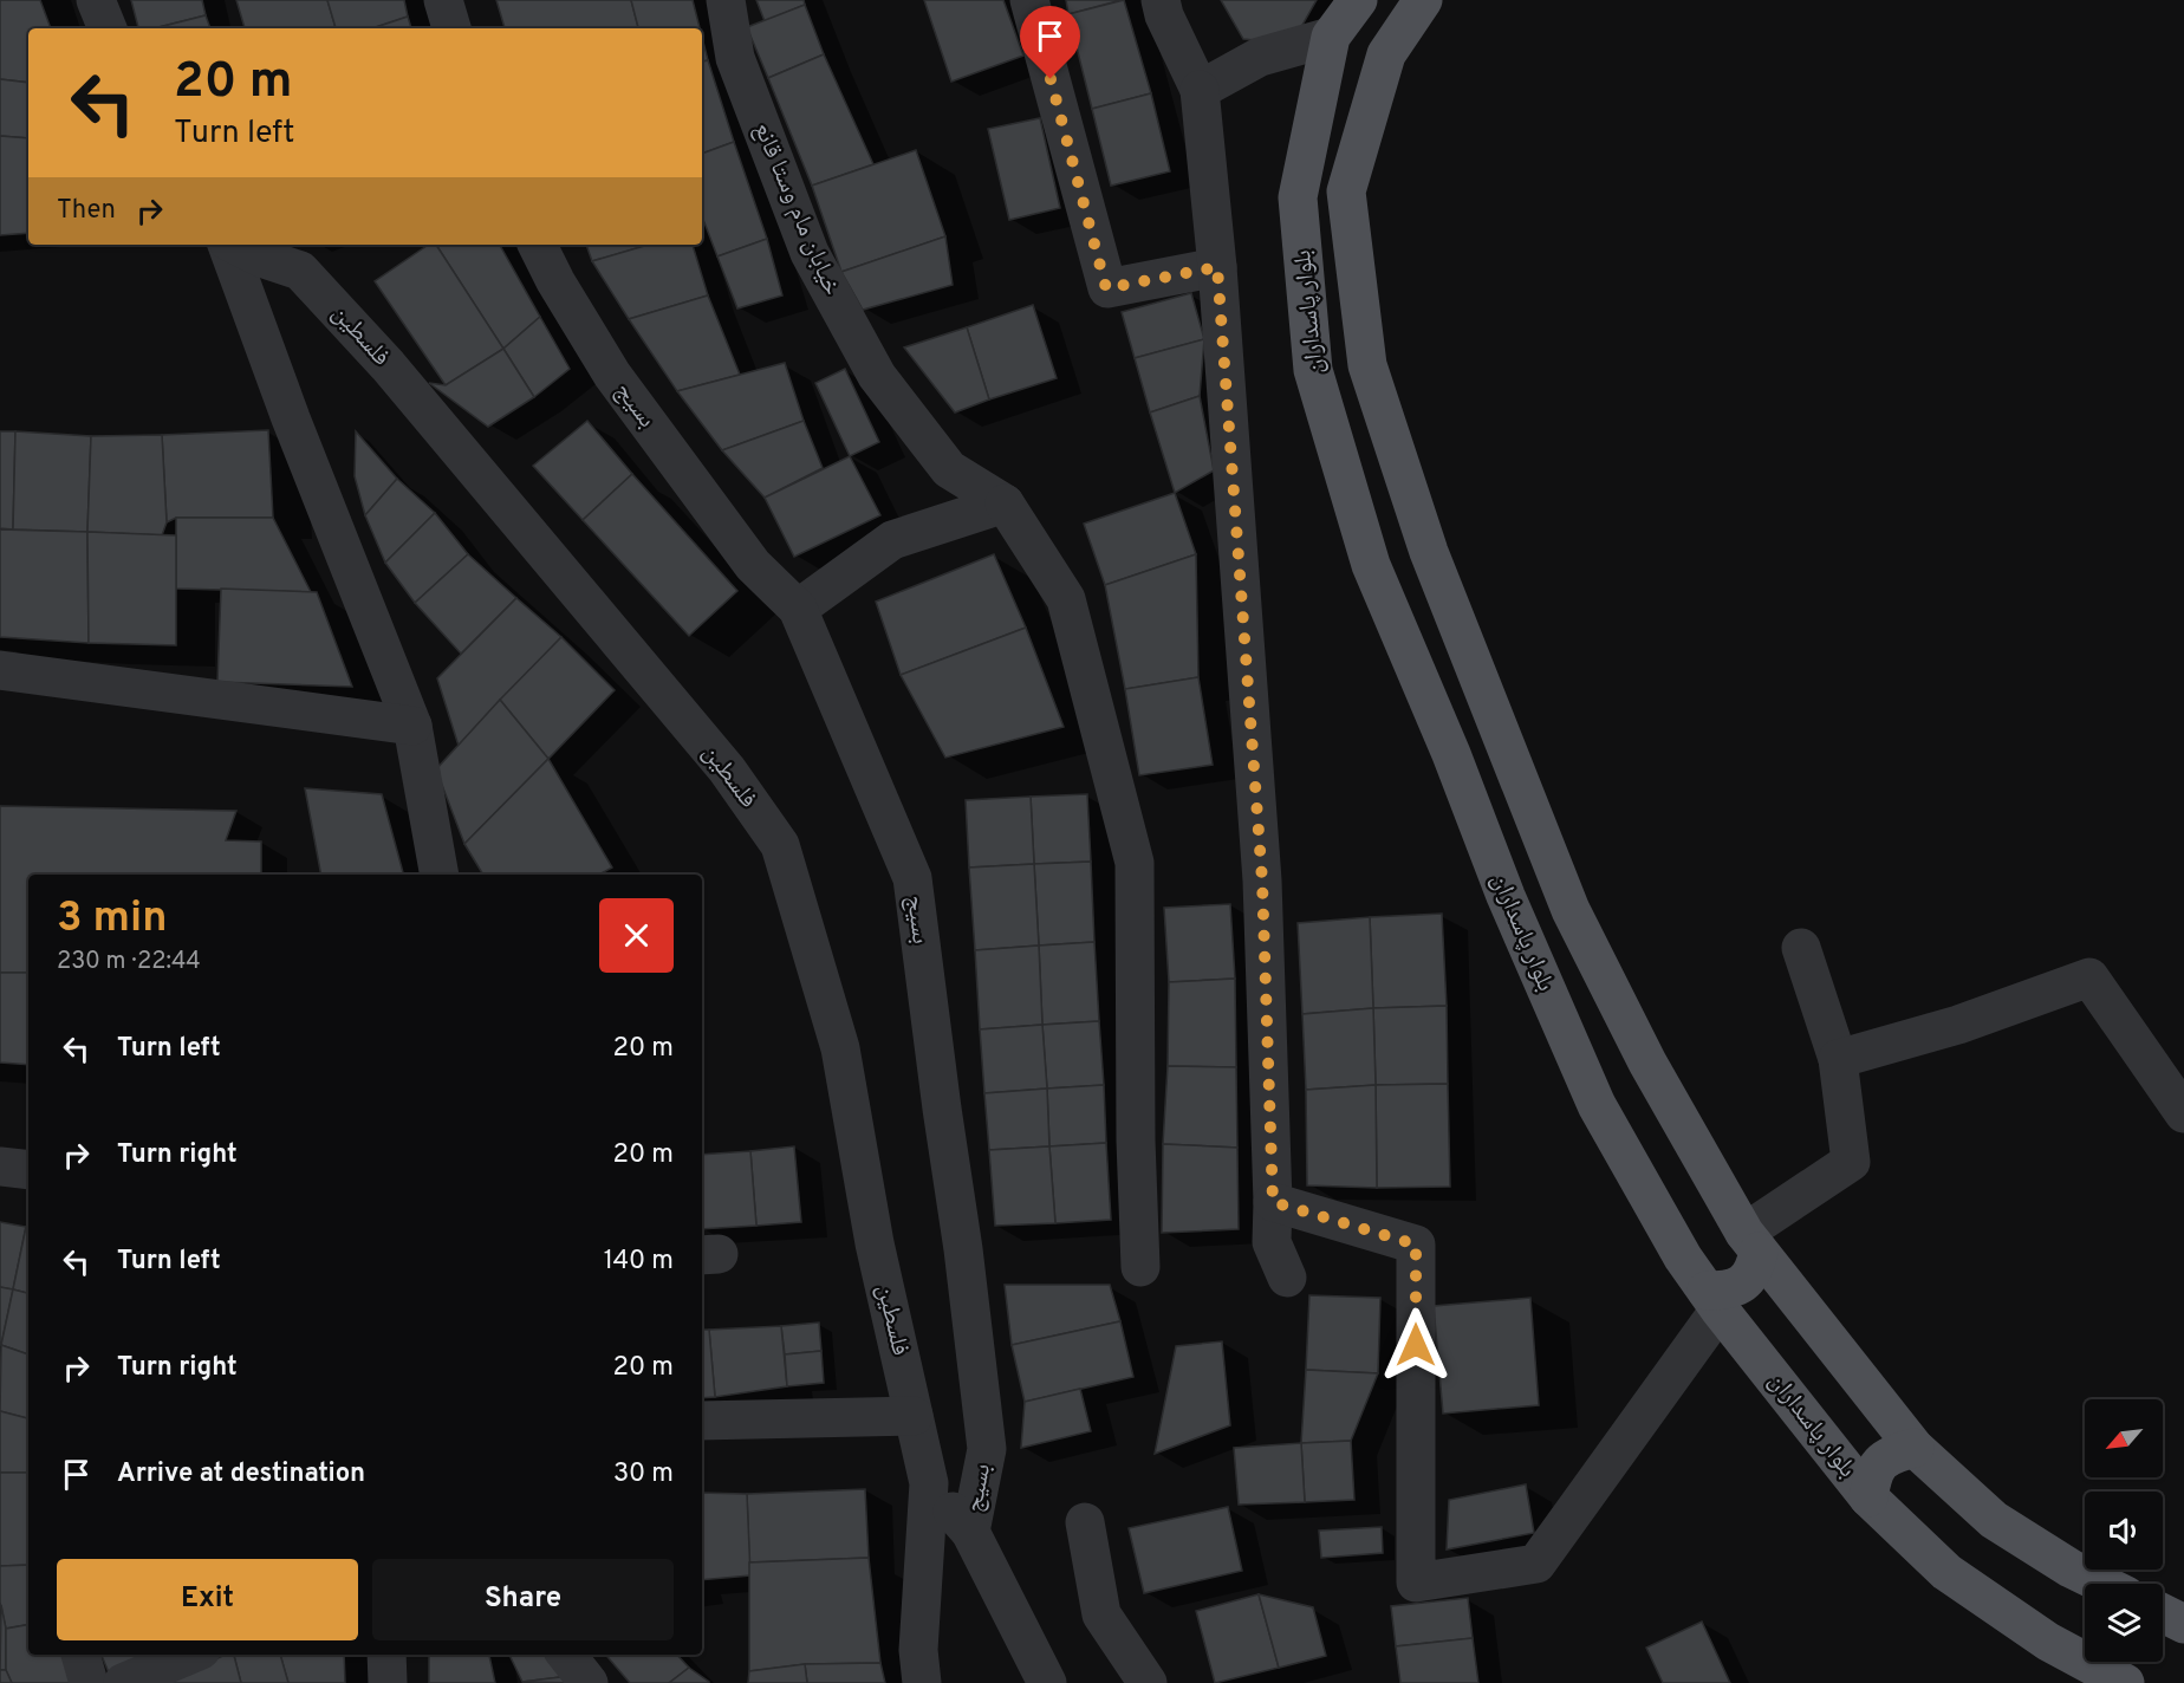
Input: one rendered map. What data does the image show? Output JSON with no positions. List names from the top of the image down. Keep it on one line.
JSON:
{"streets":{"main road":["بلوار پاسداران"],"street":["خیابان مام وستا قانع","فلسطین","بسیج"]},"north":"bottom left","page":{"turn":["20 m","Turn left"],"then":"Then","heading":["3 min","230 m · 22:44"],"list":[{"name":"Turn left","value":"20 m"},{"name":"Turn right","value":"20 m"},{"name":"Turn left","value":"140 m"},{"name":"Turn right","value":"20 m"},{"name":"Arrive at destination","value":"30 m"}],"buttons":["Exit","Share"]}}
